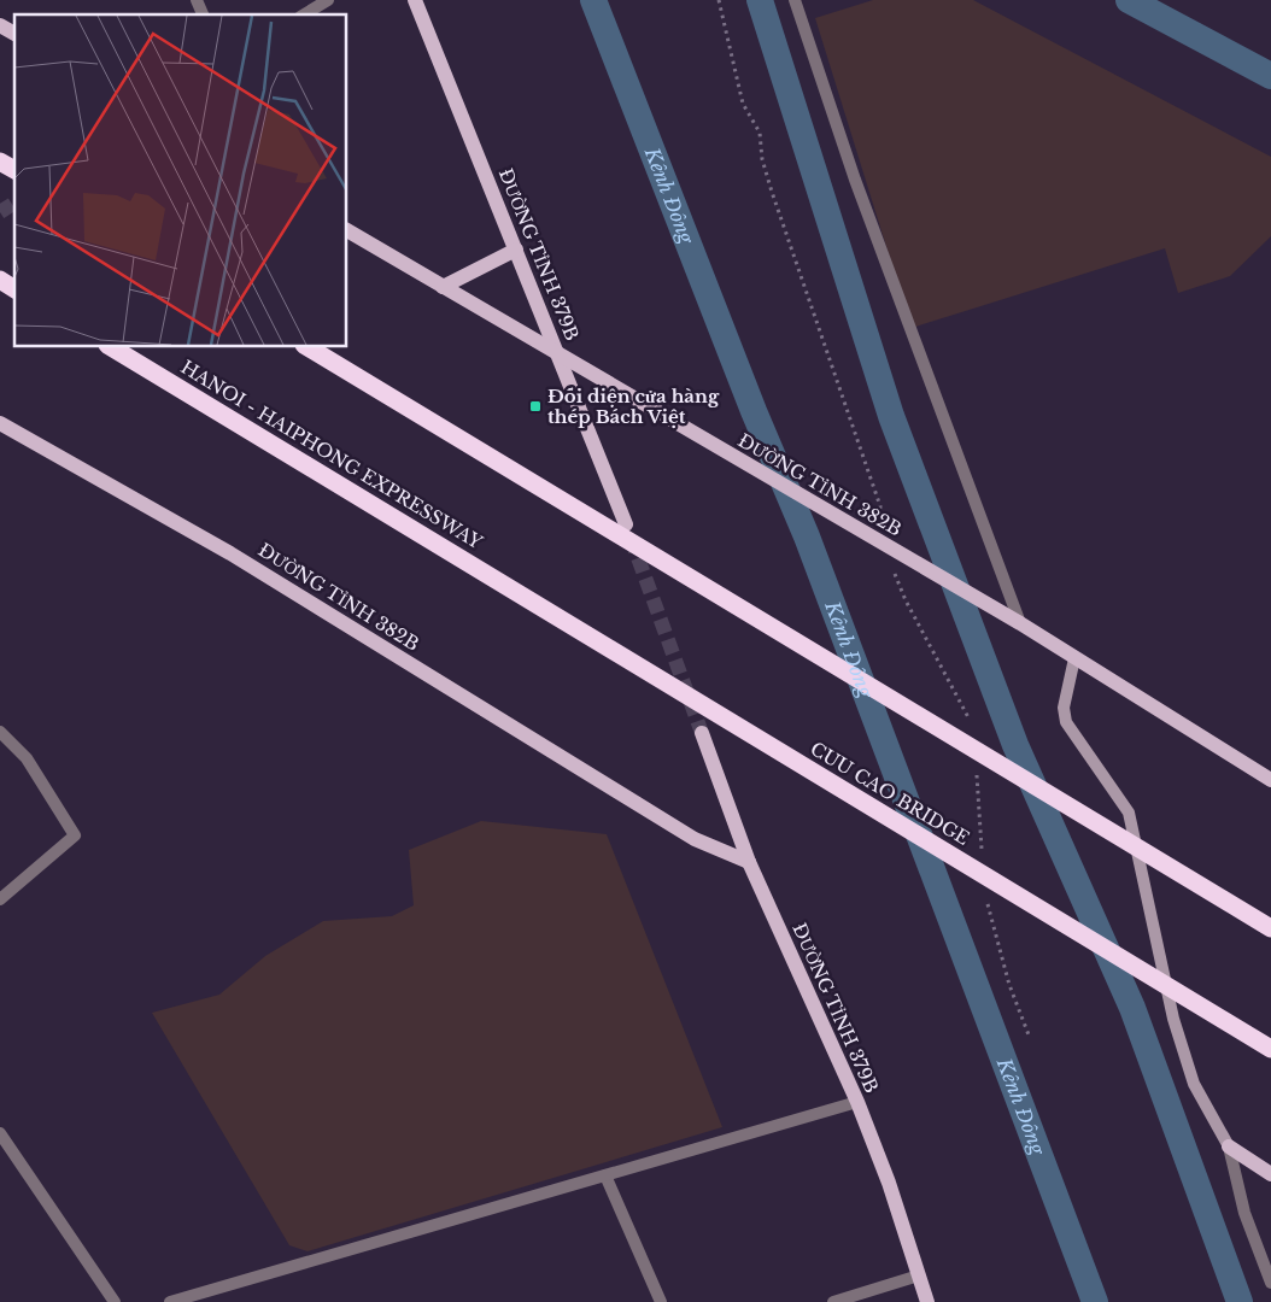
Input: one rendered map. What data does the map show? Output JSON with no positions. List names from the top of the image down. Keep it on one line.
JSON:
{"streets":{"highway":["HANOI - HAIPHONG EXPRESSWAY","CUU CAO BRIDGE"],"main road":["ĐƯỜNG TỈNH 379B","ĐƯỜNG TỈNH 382B"]},"crossings":[["ĐƯỜNG TỈNH 379B","ĐƯỜNG TỈNH 382B"],["HANOI - HAIPHONG EXPRESSWAY","CUU CAO BRIDGE"]],"water":["Kênh Đông"],"places":{"transit":["Đối diện cửa hàng thép Bách Việt"]}}
